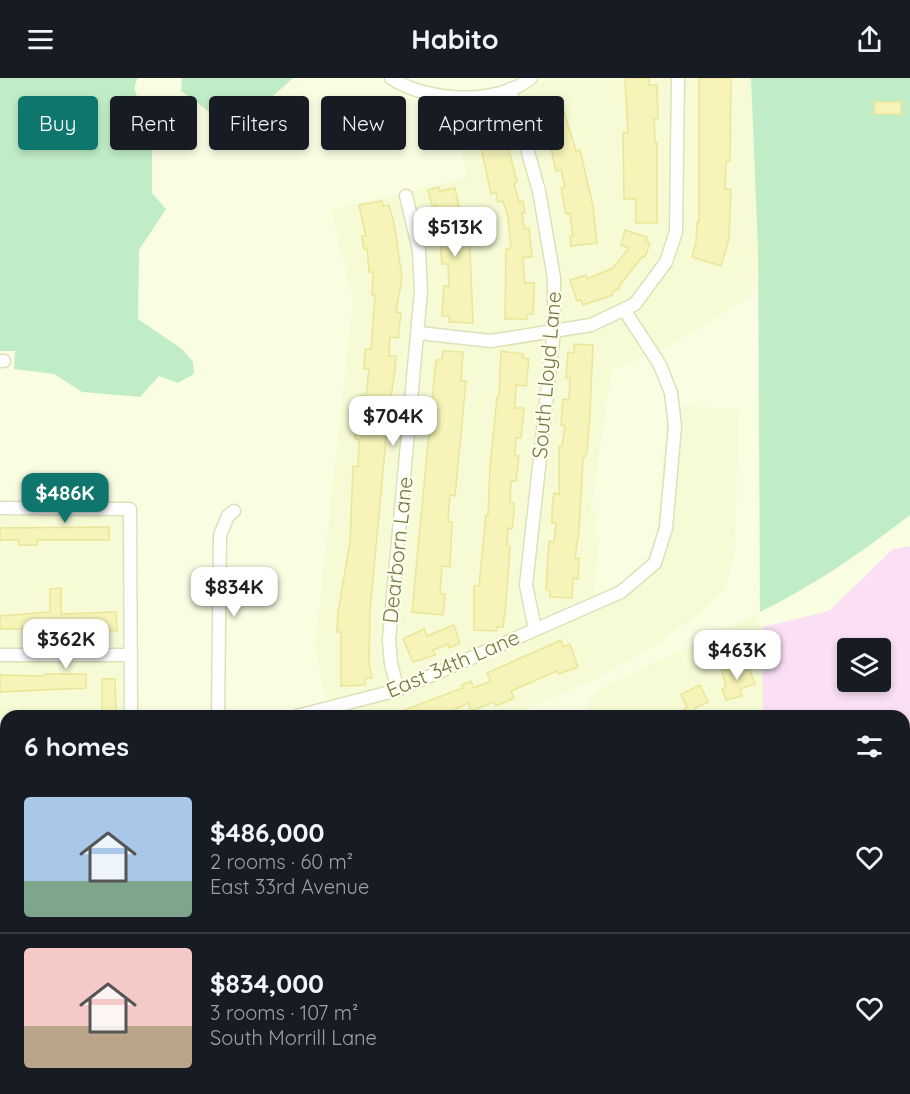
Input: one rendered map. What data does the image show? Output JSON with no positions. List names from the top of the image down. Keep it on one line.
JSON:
{"streets":{"street":["South Lloyd Lane","Dearborn Lane","East 34th Lane"]},"crossings":[["South Lloyd Lane","East 34th Lane"],["Dearborn Lane","East 34th Lane"]],"page":{"header":"Habito","chip":["Buy","Rent","Filters","New","Apartment"],"price":["$513K","$704K","$486K","$834K","$362K","$463K"],"heading":"6 homes","list":[{"name":"$486,000","note":"2 rooms · 60 m² · East 33rd Avenue"},{"name":"$834,000","note":"3 rooms · 107 m² · South Morrill Lane"}]}}
